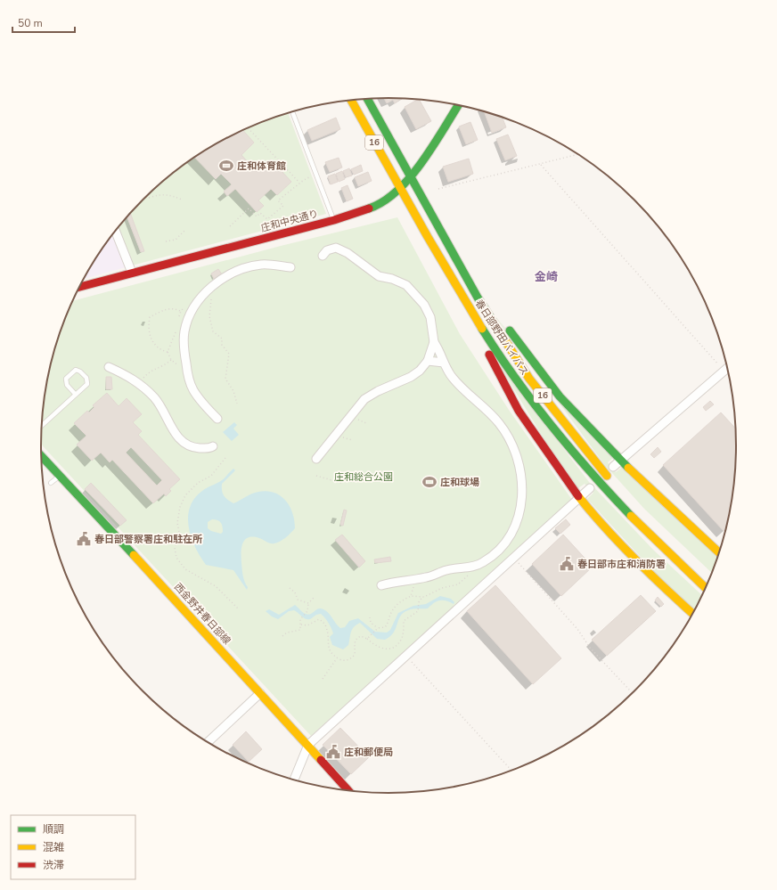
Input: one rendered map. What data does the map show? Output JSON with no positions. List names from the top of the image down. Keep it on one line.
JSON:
{"streets":{"main road":["16","庄和中央通り","春日部野田バイパス","西金野井春日部線"]},"crossings":[["16","春日部野田バイパス"],["庄和中央通り","春日部野田バイパス"]],"districts":["金崎"],"parks":["庄和総合公園"],"places":{"sports":["庄和体育館","庄和球場"],"public building":["春日部警察署庄和駐在所","春日部市庄和消防署","庄和郵便局"]},"legend":["順調","混雑","渋滞"],"scale_bar":"50 m"}
